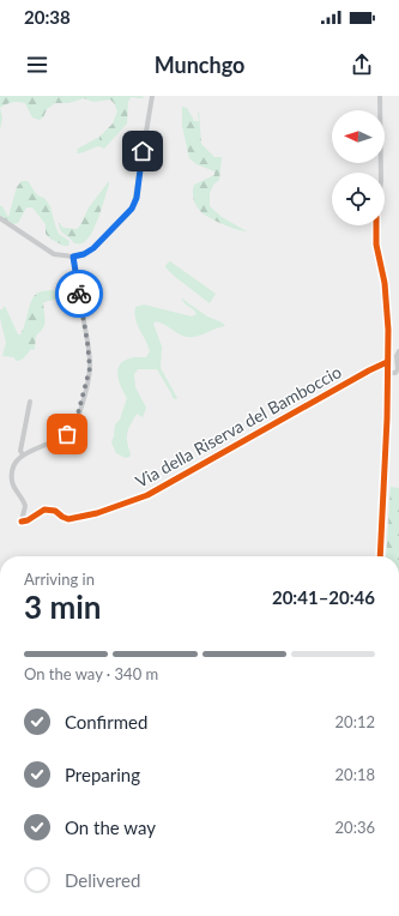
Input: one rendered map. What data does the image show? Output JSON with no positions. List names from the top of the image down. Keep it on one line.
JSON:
{"streets":{"street":["Via della Riserva del Bamboccio"]},"north":"left","page":{"status":"20:38","header":"Munchgo","heading":["3 min","Arriving in","20:41–20:46"],"bar":"On the way · 340 m","list":[["Confirmed","20:12"],["Preparing","20:18"],["On the way","20:36"],"Delivered"]}}
